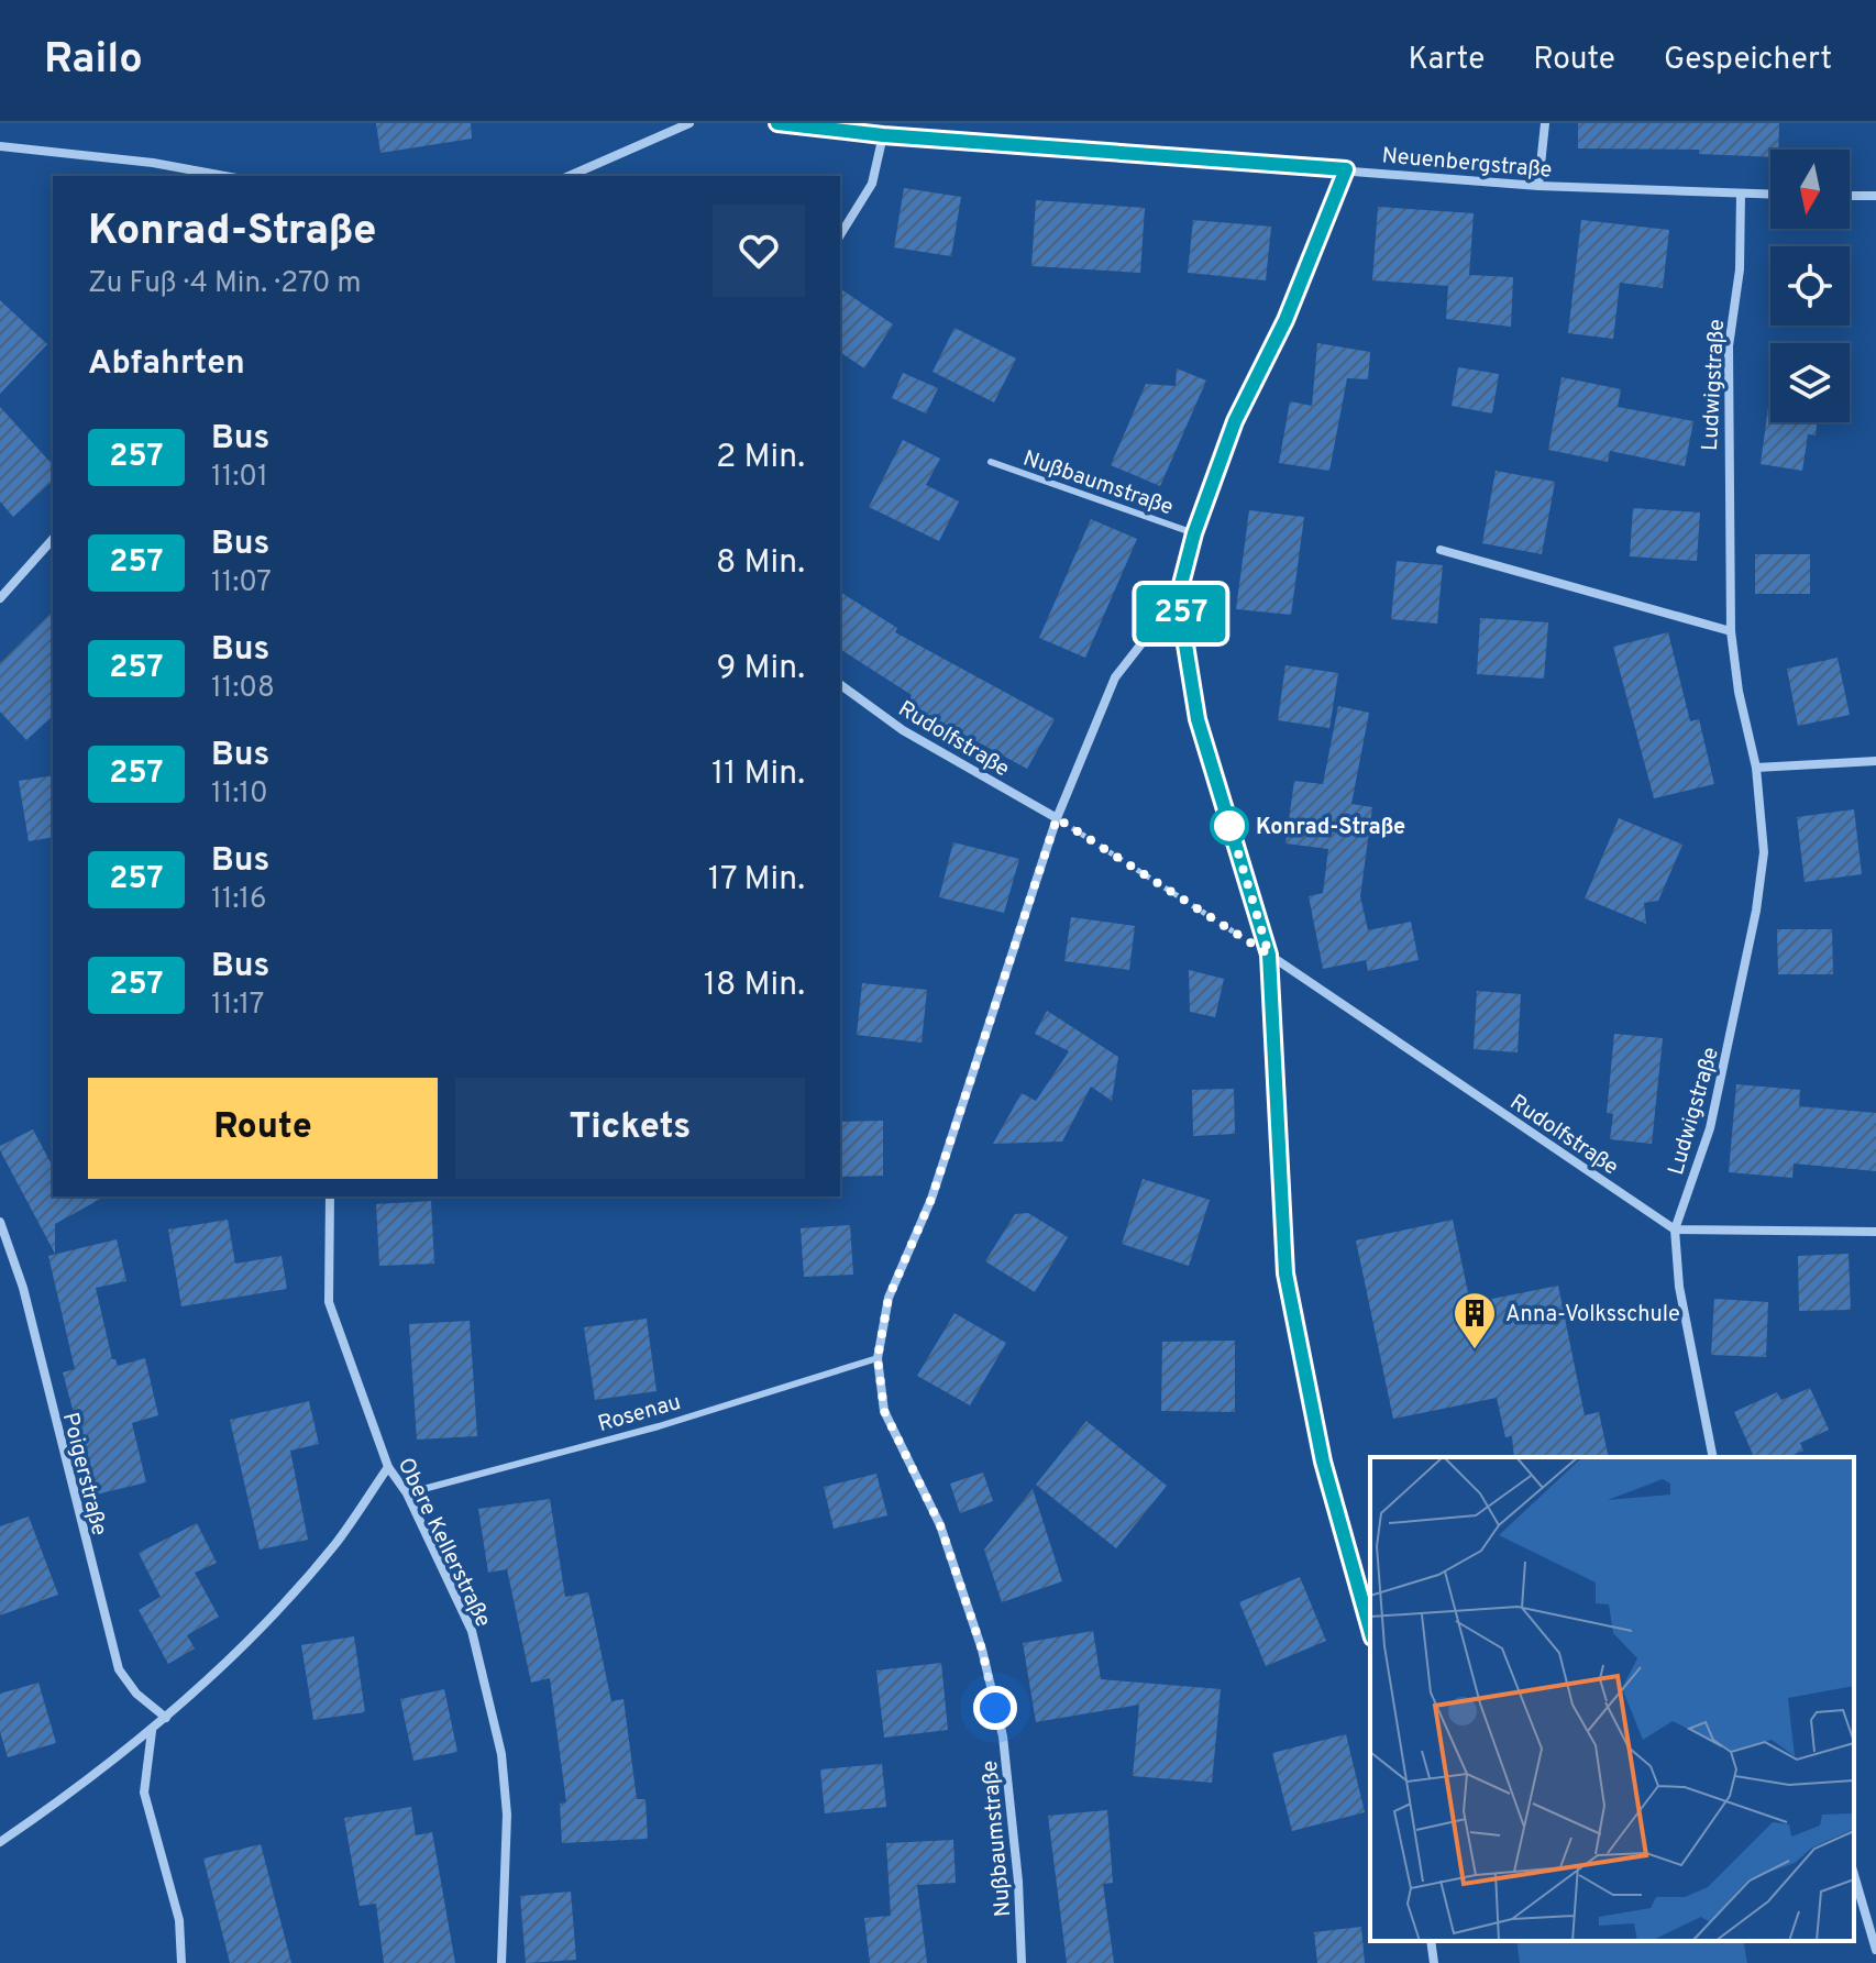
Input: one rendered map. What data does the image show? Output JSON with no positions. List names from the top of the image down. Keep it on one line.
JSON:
{"streets":{"street":["Neuenbergstraße","Ludwigstraße","Nußbaumstraße","Rudolfstraße","Poigerstraße","Obere Kellerstraße"],"lane":["Rosenau"]},"crossings":[["Neuenbergstraße","Ludwigstraße"],["Neuenbergstraße","Nußbaumstraße"],["Ludwigstraße","Rudolfstraße"],["Nußbaumstraße","Rudolfstraße"],["Nußbaumstraße","Rosenau"],["Rosenau","Obere Kellerstraße"]],"places":{"other":["Konrad-Straße"],"building":["Anna-Volksschule"]},"lines":["bus line 257"],"north":"bottom","page":{"header":"Railo","nav":["Karte","Route","Gespeichert"],"on_map":"257","heading":[["Konrad-Straße","Zu Fuß · 4 Min. · 270 m"],"Abfahrten"],"list":[{"mark":"257","name":"Bus","note":"11:01","value":"2 Min."},{"mark":"257","name":"Bus","note":"11:07","value":"8 Min."},{"mark":"257","name":"Bus","note":"11:08","value":"9 Min."},{"mark":"257","name":"Bus","note":"11:10","value":"11 Min."},{"mark":"257","name":"Bus","note":"11:16","value":"17 Min."},{"mark":"257","name":"Bus","note":"11:17","value":"18 Min."}],"buttons":["Route","Tickets"]}}
